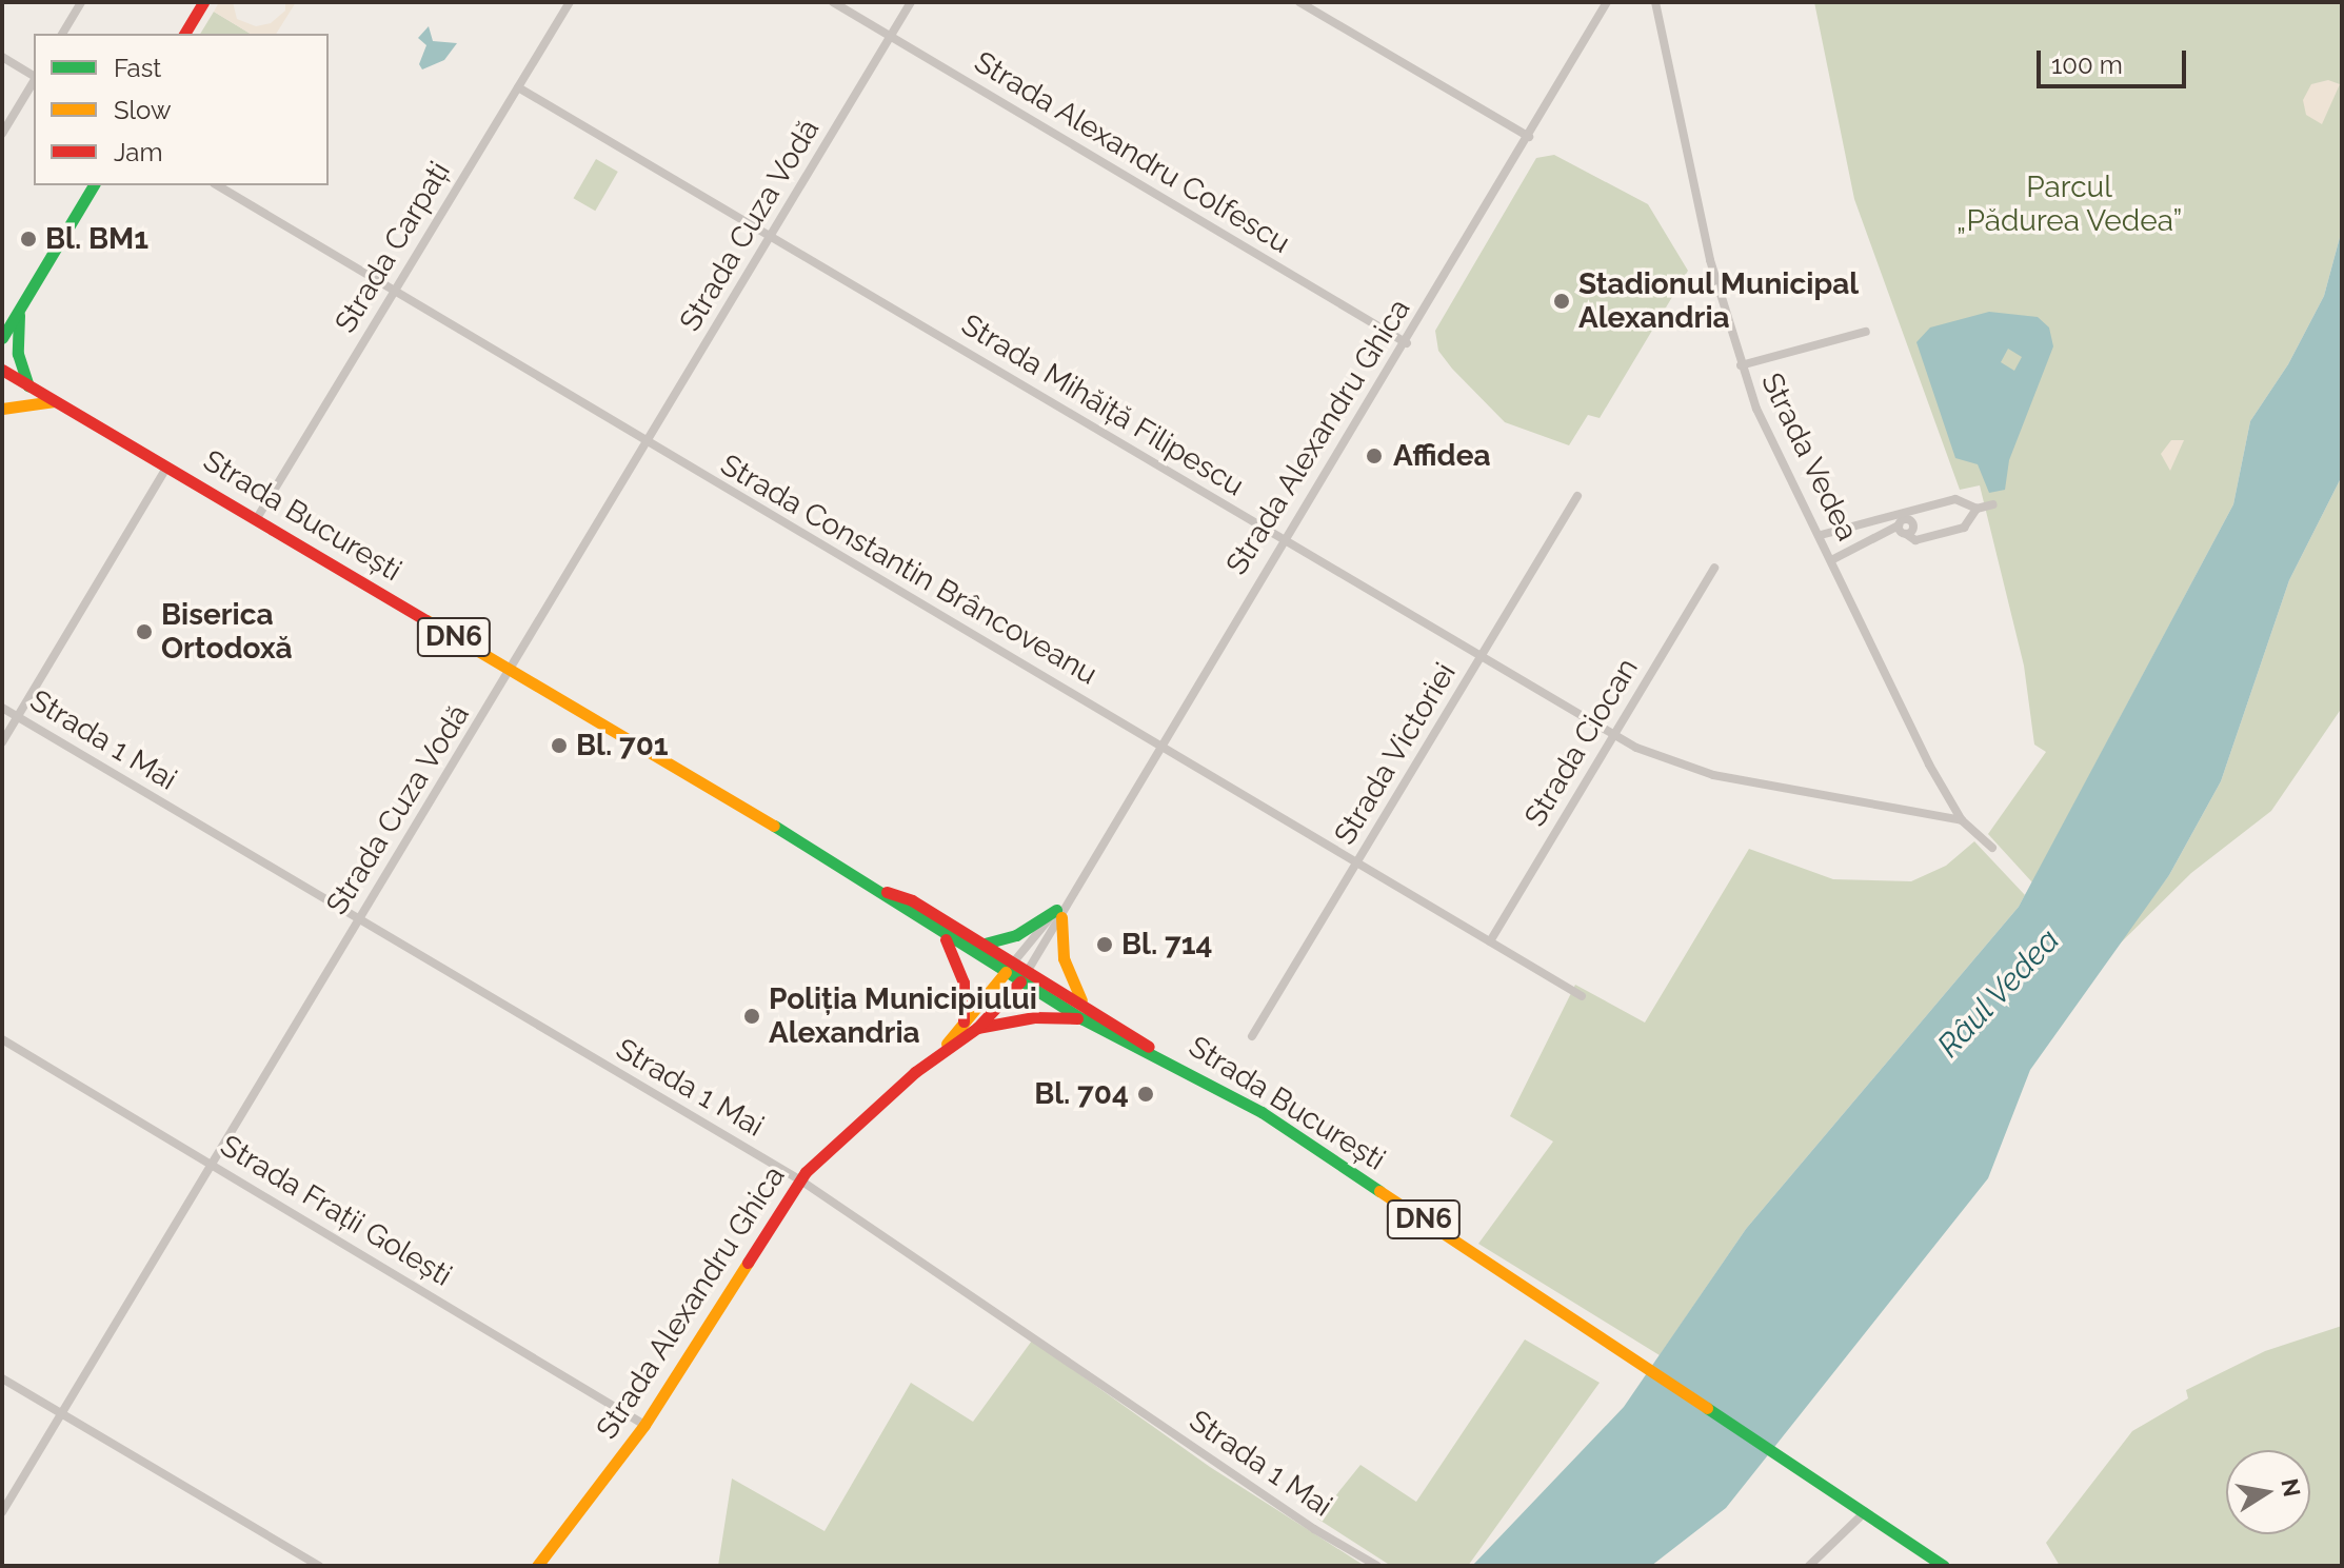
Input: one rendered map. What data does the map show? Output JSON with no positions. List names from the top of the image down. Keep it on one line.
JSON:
{"streets":{"main road":["Strada Alexandru Ghica","Strada București","DN6"],"street":["Strada Alexandru Colfescu","Strada Cuza Vodă","Strada Carpați","Strada Mihăiță Filipescu","Strada Vedea","Strada Constantin Brâncoveanu","Strada 1 Mai","Strada Ciocan","Strada Victoriei","Strada Frații Golești"]},"crossings":[["Strada Alexandru Colfescu","Strada Cuza Vodă"],["Strada Alexandru Colfescu","Strada Alexandru Ghica"],["Strada Cuza Vodă","Strada Mihăiță Filipescu"],["Strada Cuza Vodă","Strada București"],["Strada Cuza Vodă","Strada Constantin Brâncoveanu"],["Strada Cuza Vodă","Strada 1 Mai"],["Strada Cuza Vodă","Strada Frații Golești"],["Strada Carpați","Strada Mihăiță Filipescu"],["Strada Carpați","Strada București"],["Strada Carpați","Strada Constantin Brâncoveanu"],["Strada Mihăiță Filipescu","Strada Alexandru Ghica"],["Strada Mihăiță Filipescu","Strada Vedea"],["Strada Mihăiță Filipescu","Strada Ciocan"],["Strada Mihăiță Filipescu","Strada Victoriei"],["Strada Alexandru Ghica","Strada București"],["Strada Alexandru Ghica","Strada Constantin Brâncoveanu"],["Strada Alexandru Ghica","Strada 1 Mai"],["Strada Alexandru Ghica","Strada Frații Golești"],["Strada București","DN6"],["Strada Constantin Brâncoveanu","Strada Ciocan"],["Strada Constantin Brâncoveanu","Strada Victoriei"]],"water":["Râul Vedea"],"parks":["Parcul „Pădurea Vedea”"],"places":["Bl. BM1","Stadionul Municipal Alexandria","Affidea","Biserica Ortodoxă","Bl. 701","Bl. 714","Poliția Municipiului Alexandria","Bl. 704"],"legend":["Fast","Slow","Jam"],"scale_bar":"100 m","north":"right"}
